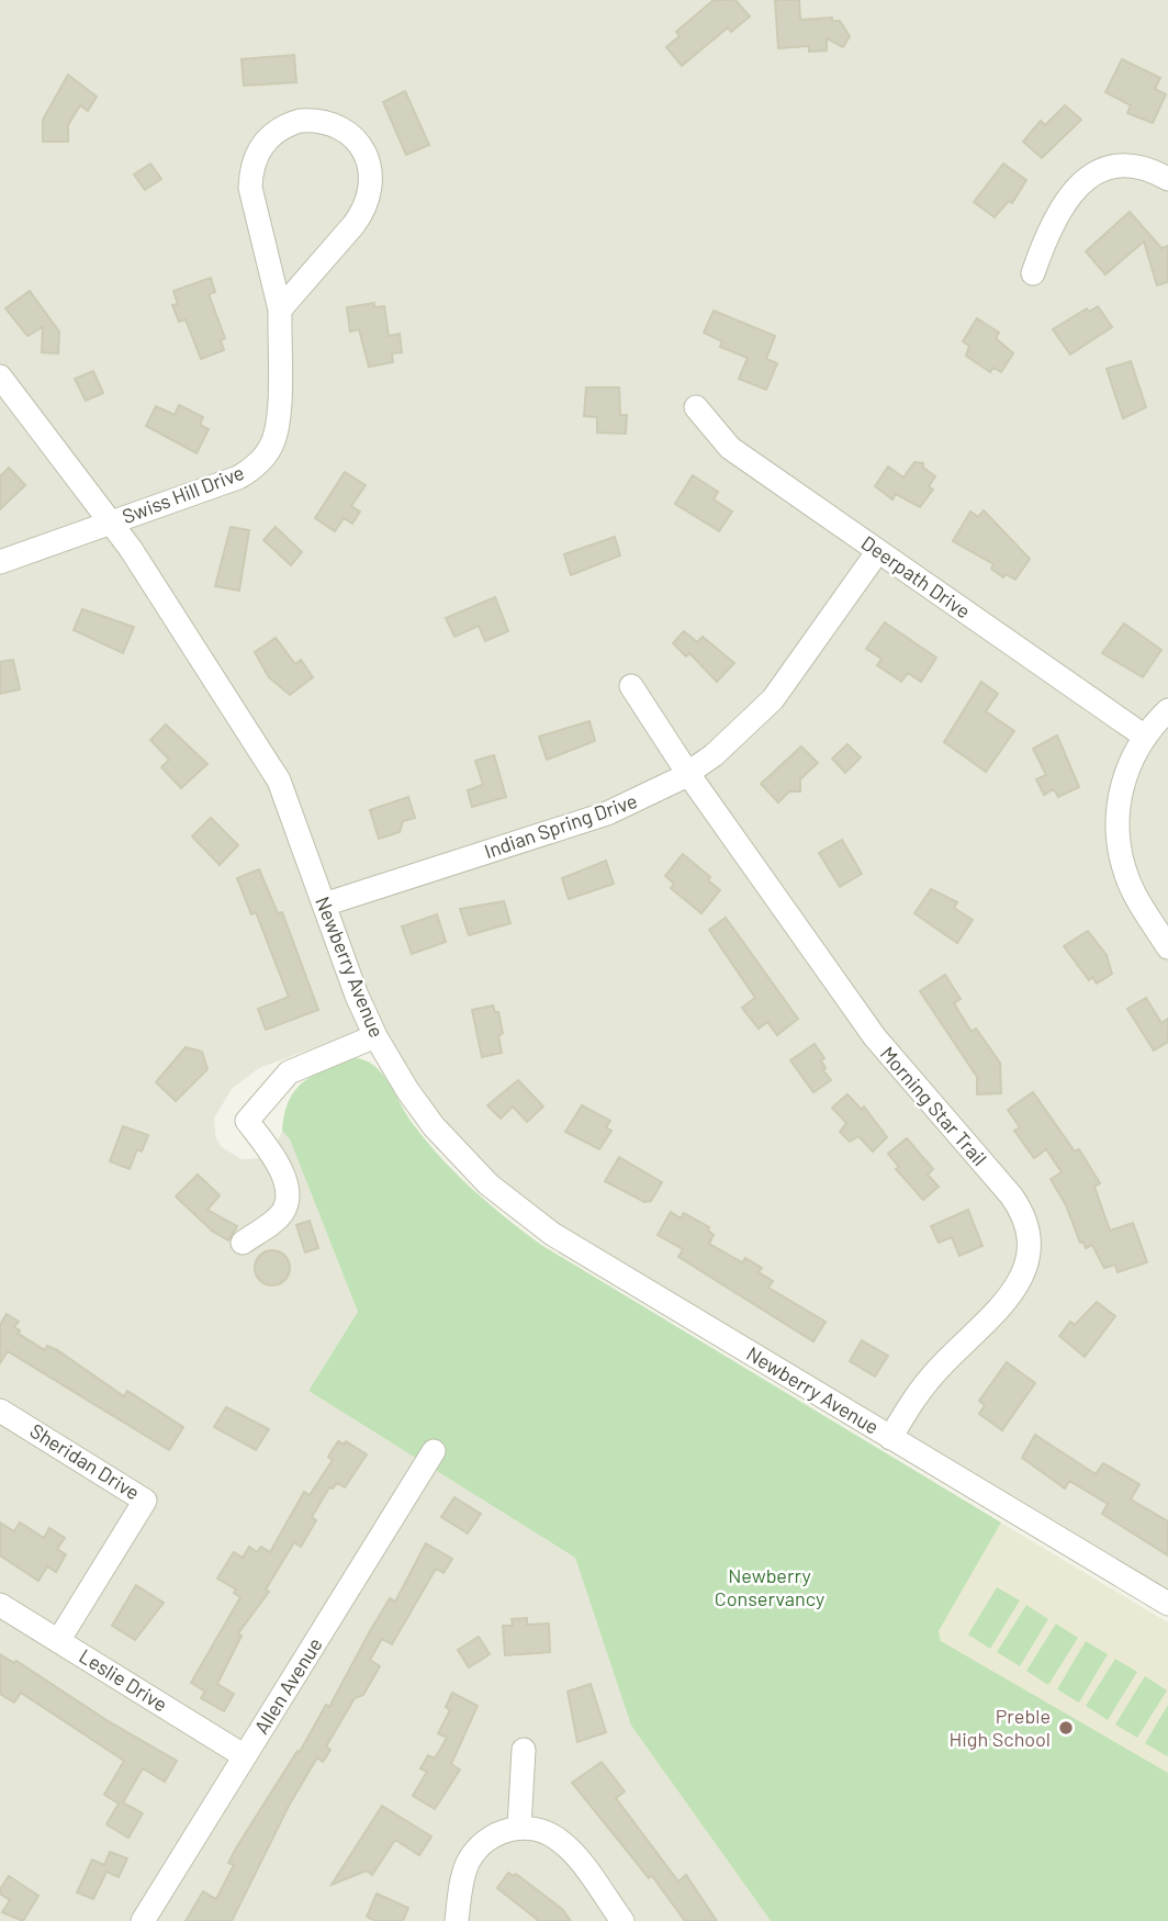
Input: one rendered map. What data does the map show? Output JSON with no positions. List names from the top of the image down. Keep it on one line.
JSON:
{"streets":{"street":["Swiss Hill Drive","Deerpath Drive","Indian Spring Drive","Newberry Avenue","Morning Star Trail","Sheridan Drive","Leslie Drive","Allen Avenue"]},"crossings":[["Swiss Hill Drive","Newberry Avenue"],["Deerpath Drive","Indian Spring Drive"],["Indian Spring Drive","Newberry Avenue"],["Indian Spring Drive","Morning Star Trail"],["Newberry Avenue","Morning Star Trail"],["Sheridan Drive","Leslie Drive"],["Leslie Drive","Allen Avenue"]],"parks":["Newberry Conservancy"],"places":["Preble High School"]}
